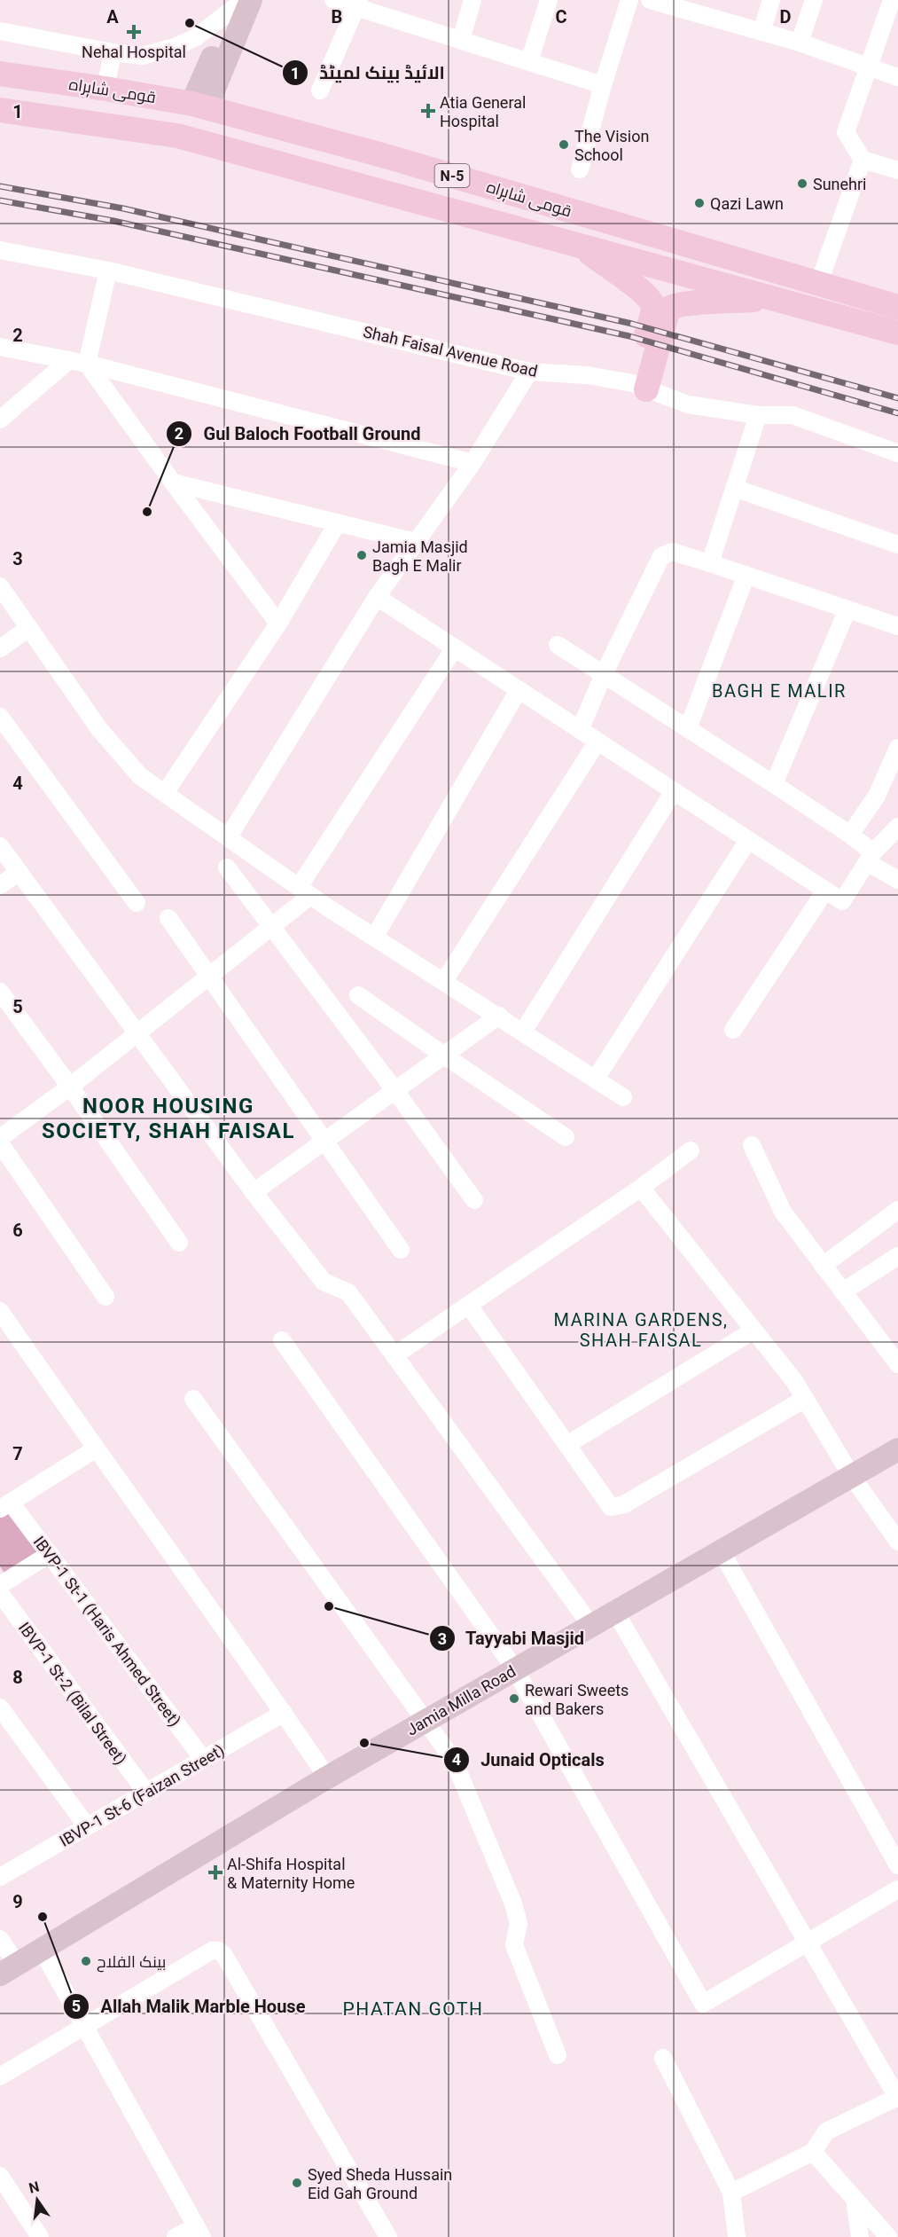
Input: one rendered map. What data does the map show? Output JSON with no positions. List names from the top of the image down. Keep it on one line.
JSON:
{"streets":{"highway":["قومی شاہراہ","N-5"],"main road":["Jamia Milla Road"],"street":["Shah Faisal Avenue Road","IBVP-1 St-1 (Haris Ahmed Street)","IBVP-1 St-2 (Bilal Street)","IBVP-1 St-6 (Faizan Street)"]},"crossings":[["IBVP-1 St-1 (Haris Ahmed Street)","IBVP-1 St-6 (Faizan Street)"],["IBVP-1 St-2 (Bilal Street)","IBVP-1 St-6 (Faizan Street)"]],"districts":["BAGH E MALIR","NOOR HOUSING SOCIETY, SHAH FAISAL","MARINA GARDENS, SHAH FAISAL","PHATAN GOTH"],"places":{"other":["الائیڈ بینک لمیٹڈ","The Vision School","Sunehri","Qazi Lawn","Gul Baloch Football Ground","Jamia Masjid Bagh E Malir","Tayyabi Masjid","Rewari Sweets and Bakers","Junaid Opticals","Allah Malik Marble House","بینک الفلاح","Syed Sheda Hussain Eid Gah Ground"],"health":["Nehal Hospital","Atia General Hospital","Al-Shifa Hospital & Maternity Home"]},"north":"top","grid":{"columns":["A","B","C","D"],"rows":["1","2","3","4","5","6","7","8","9"]}}
